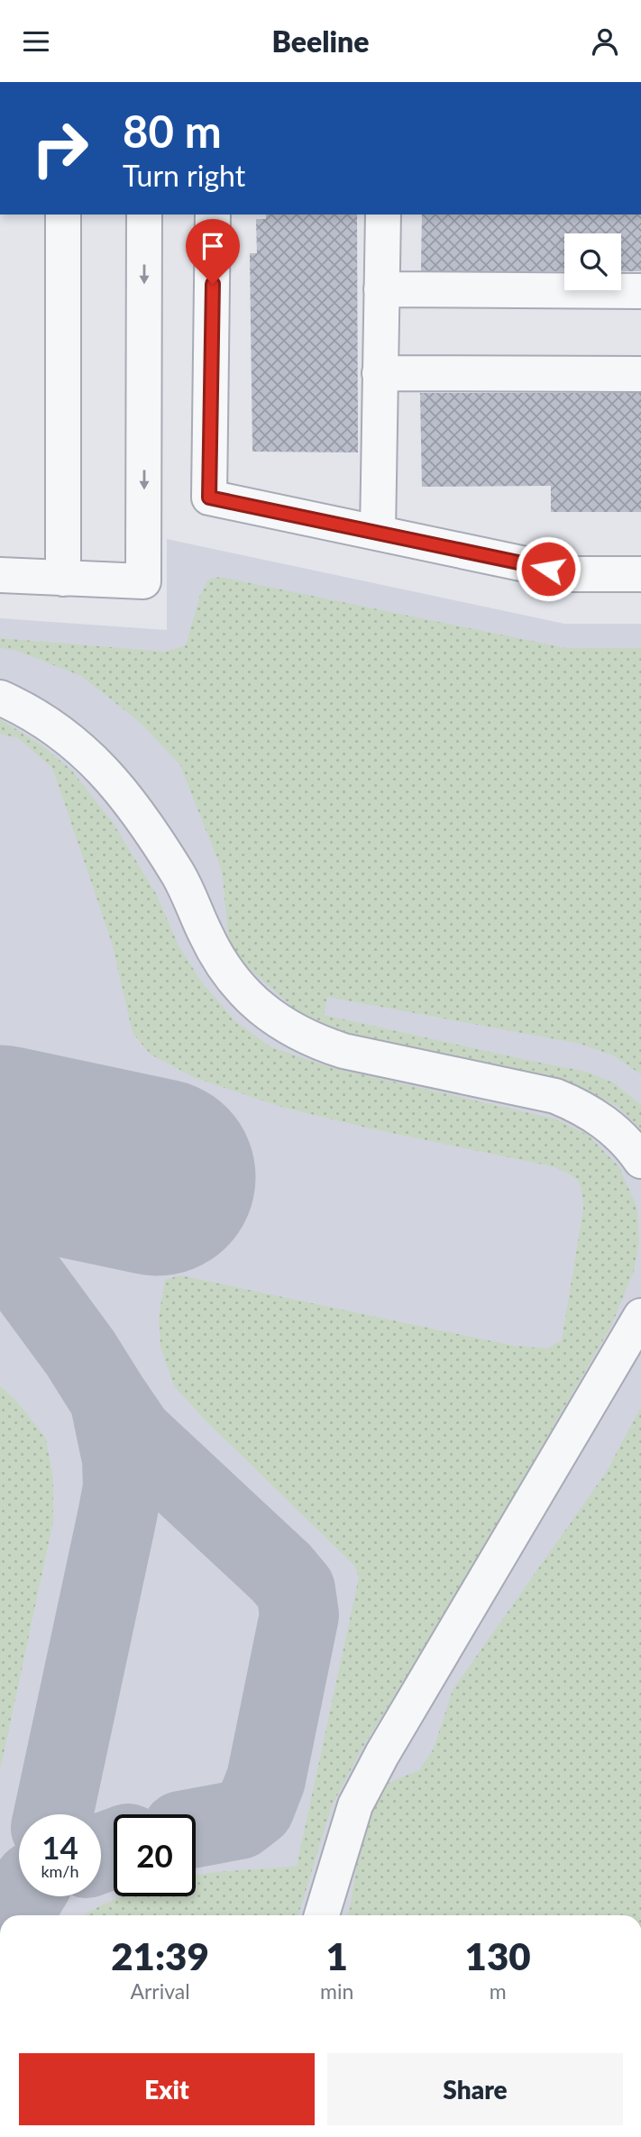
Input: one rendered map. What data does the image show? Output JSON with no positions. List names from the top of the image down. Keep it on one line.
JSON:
{"page":{"header":"Beeline","turn":["80 m","Turn right"],"speed":"14 km/h","limit":"20","eta":["21:39","Arrival","1","min","130","m"],"buttons":["Exit","Share"]}}
